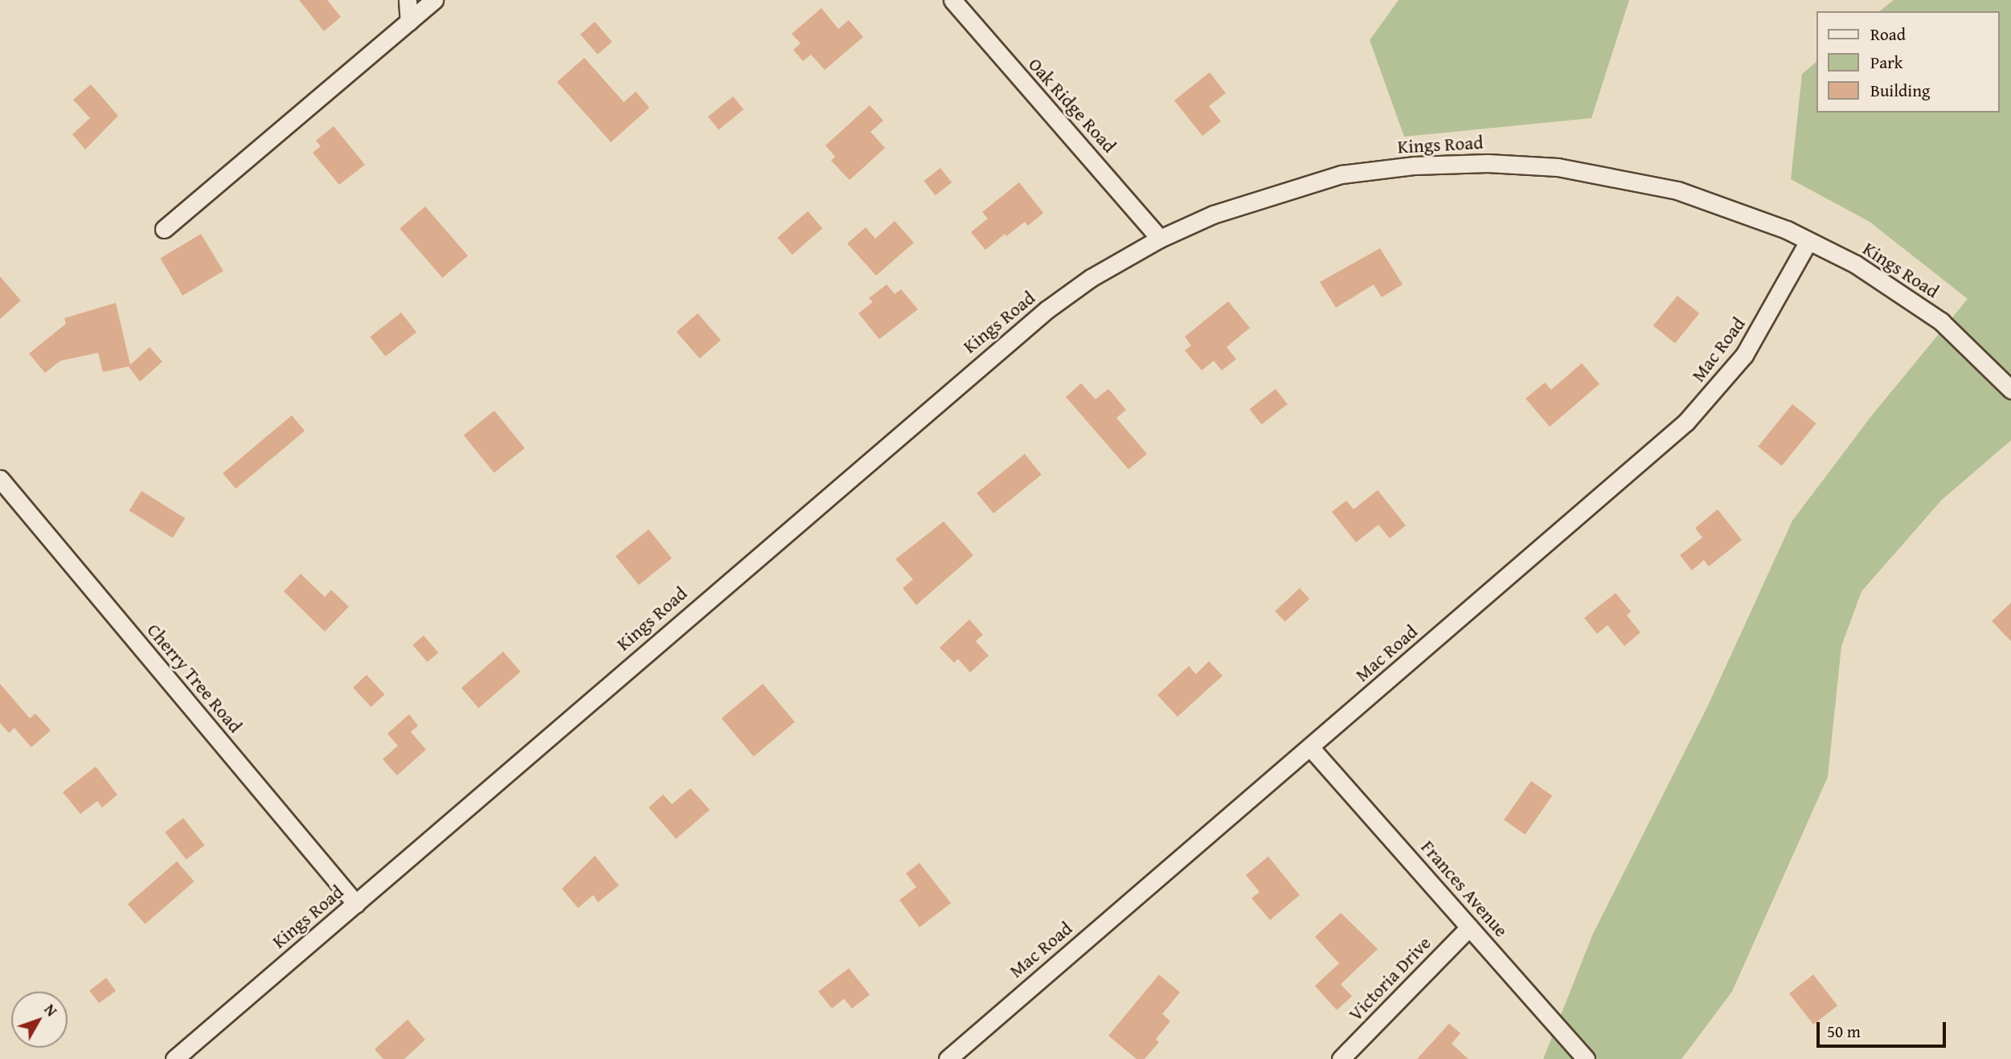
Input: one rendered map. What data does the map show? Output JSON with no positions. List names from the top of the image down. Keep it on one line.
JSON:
{"streets":{"street":["Oak Ridge Road","Kings Road","Mac Road","Cherry Tree Road","Frances Avenue","Victoria Drive"]},"crossings":[["Oak Ridge Road","Kings Road"],["Kings Road","Mac Road"],["Kings Road","Cherry Tree Road"],["Mac Road","Frances Avenue"],["Frances Avenue","Victoria Drive"]],"legend":["Road","Park","Building"],"scale_bar":"50 m","north":"top right"}
